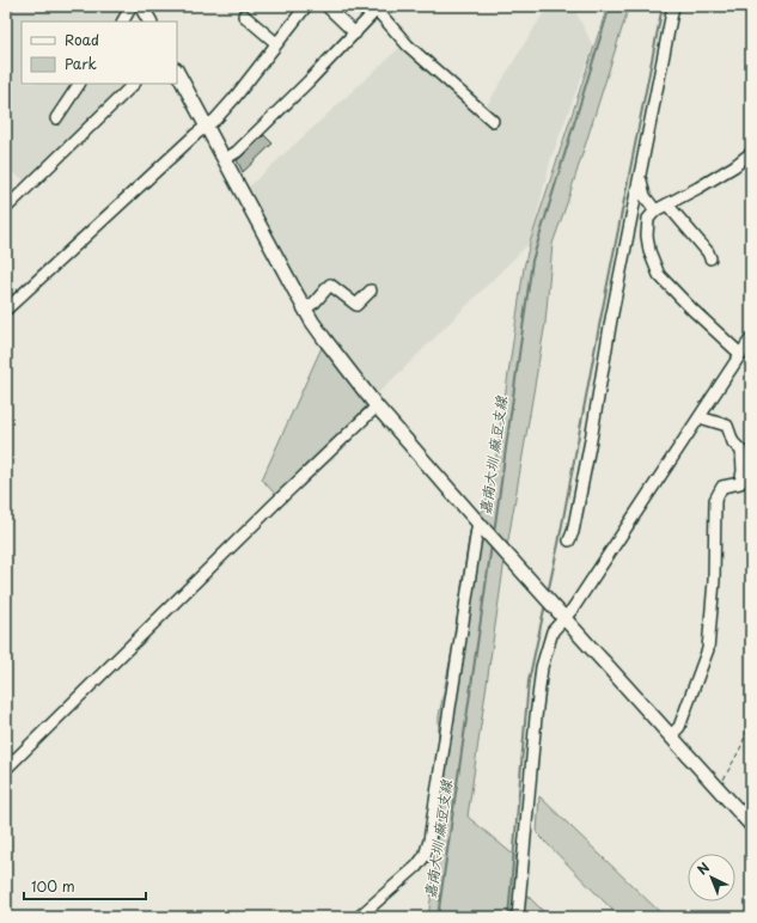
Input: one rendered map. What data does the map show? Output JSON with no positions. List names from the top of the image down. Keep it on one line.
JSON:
{"water":["嘉南大圳 麻豆支線"],"legend":["Road","Park"],"scale_bar":"100 m","north":"top left"}
